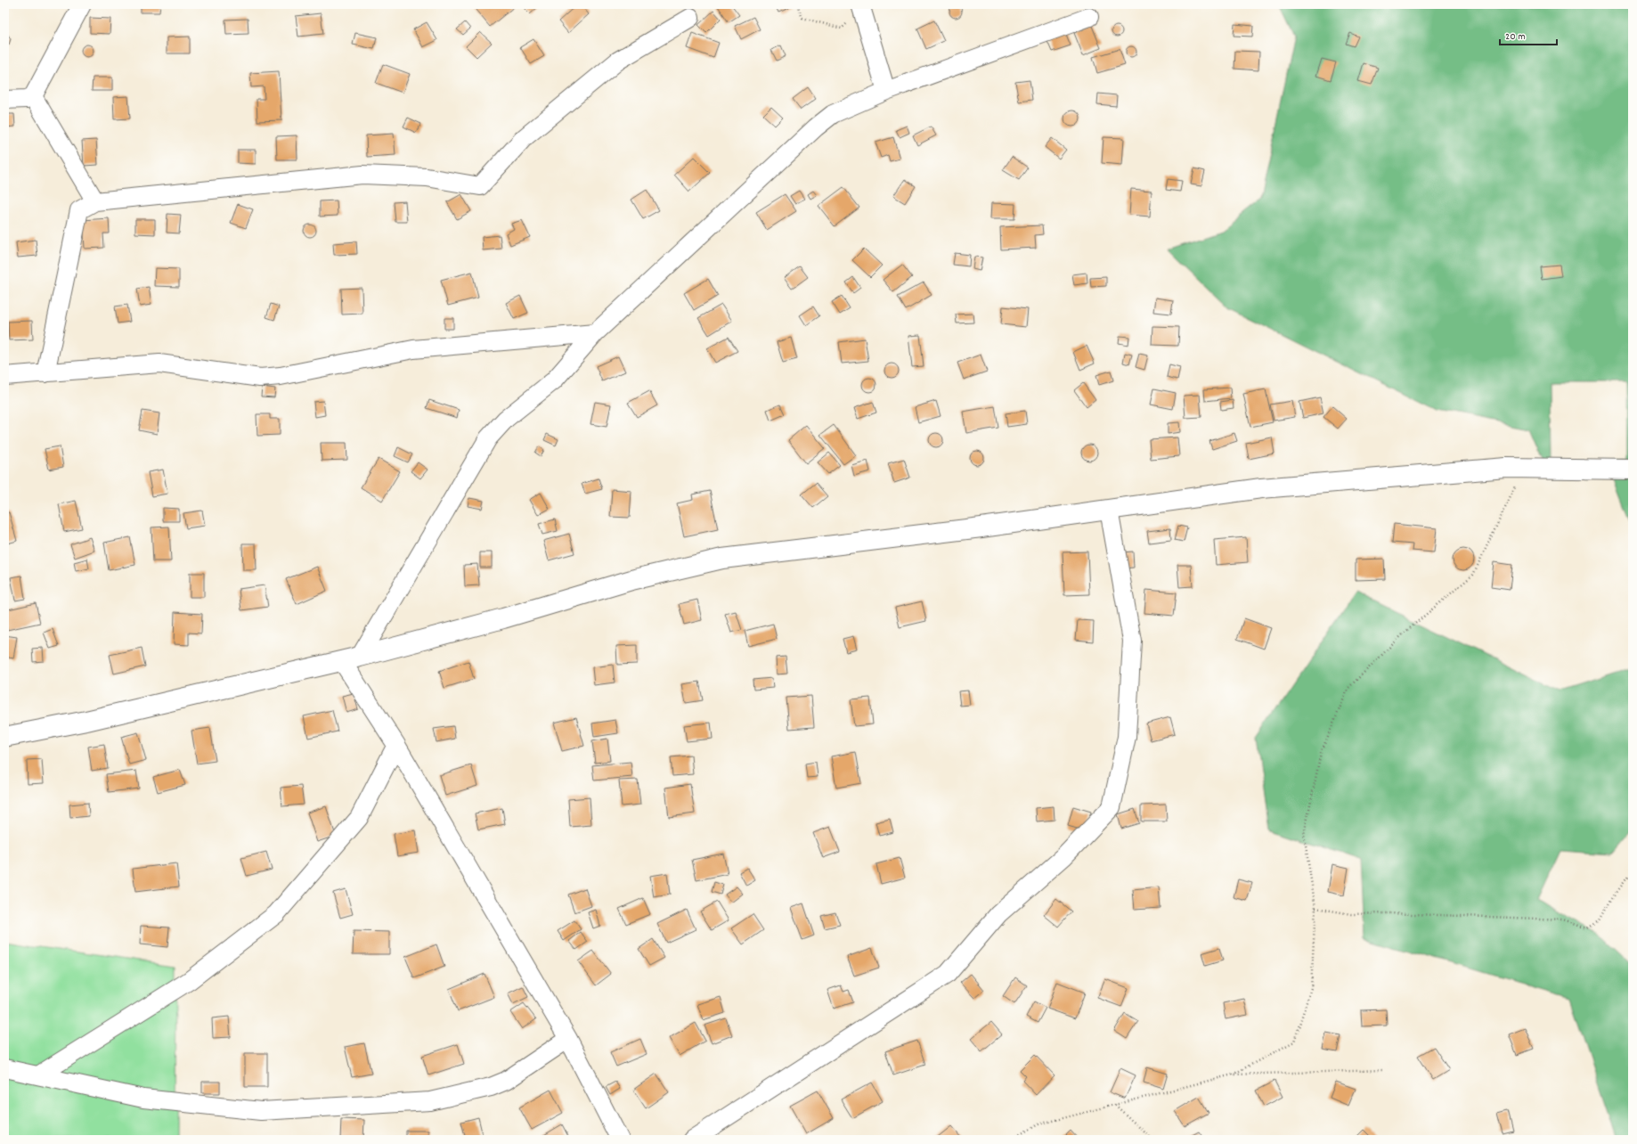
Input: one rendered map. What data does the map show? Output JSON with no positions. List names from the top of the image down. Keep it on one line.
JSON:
{"scale_bar":"20 m"}
